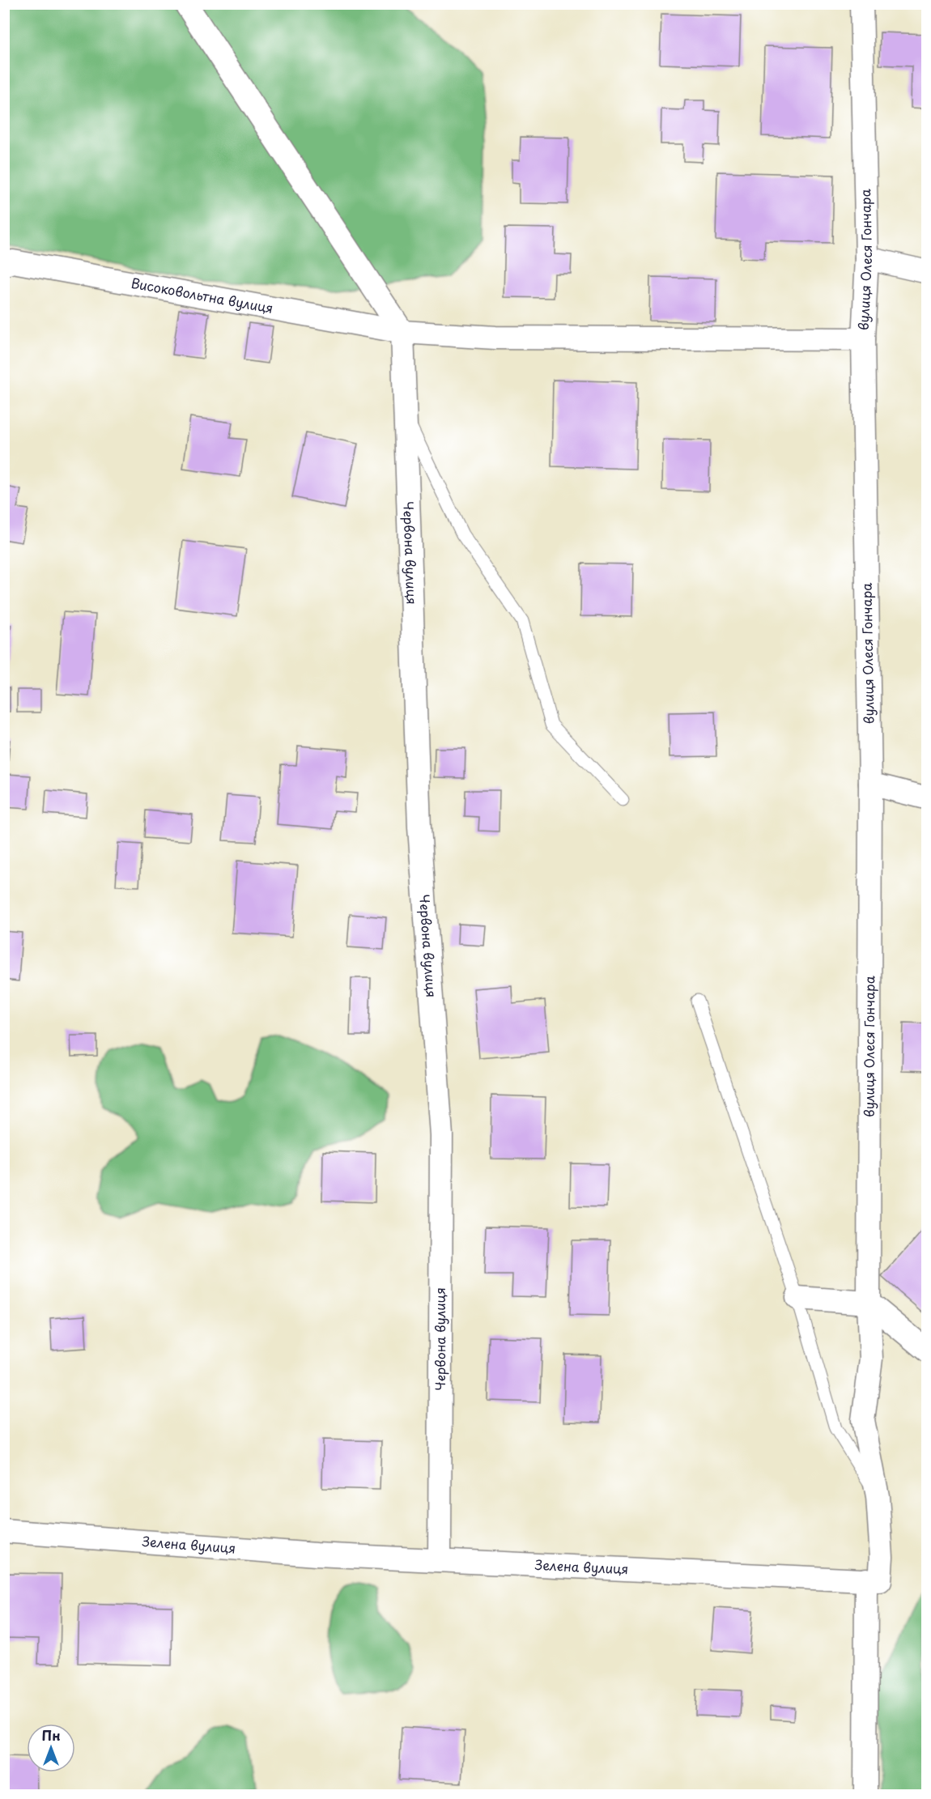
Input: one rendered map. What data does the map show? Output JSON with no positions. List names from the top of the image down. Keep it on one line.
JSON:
{"streets":{"street":["вулиця Олеся Гончара","Високовольтна вулиця","Червона вулиця","Зелена вулиця"]},"crossings":[["вулиця Олеся Гончара","Високовольтна вулиця"],["Високовольтна вулиця","Червона вулиця"],["Червона вулиця","Зелена вулиця"]],"north":"top"}
